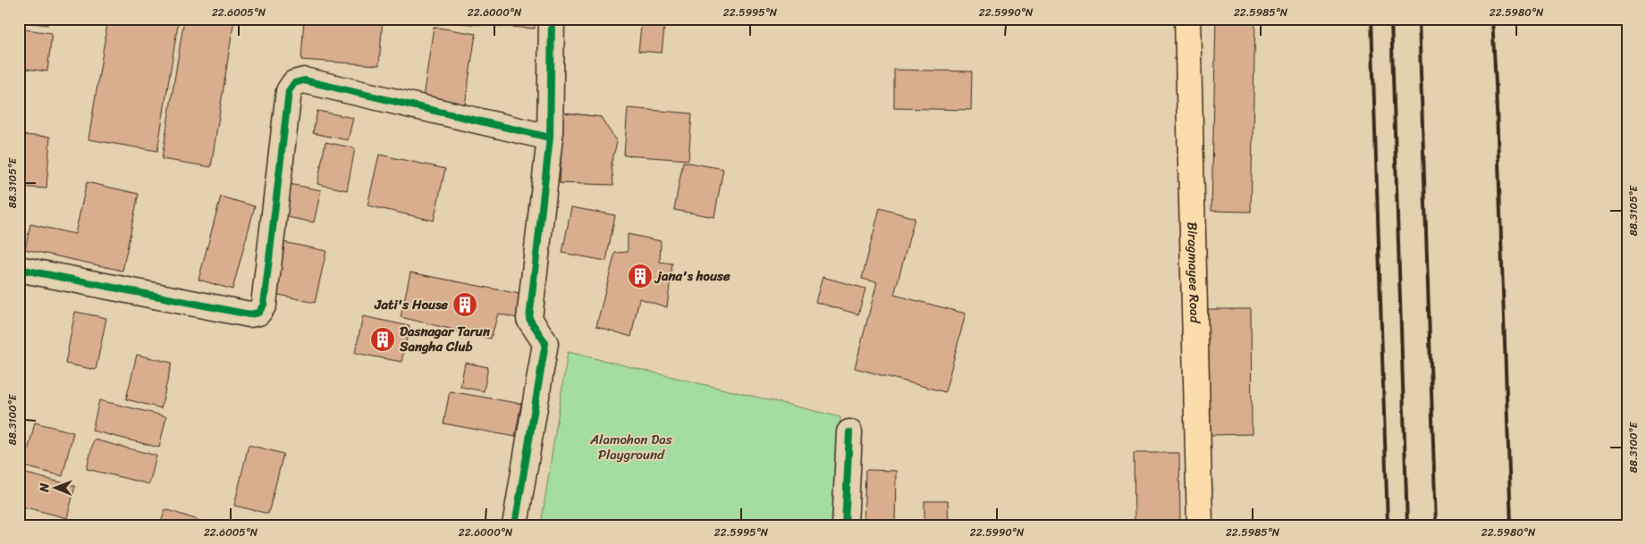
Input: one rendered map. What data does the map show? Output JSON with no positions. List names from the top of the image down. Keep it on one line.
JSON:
{"streets":{"main road":["Biragmayee Road"]},"parks":["Alamohon Das Playground"],"places":{"building":["jana's house","Jati's House","Dasnagar Tarun Sangha Club"]},"north":"left","coordinates":["22.6005°N","22.6000°N","22.5995°N","22.5990°N","22.5985°N","22.5980°N","88.3105°E","88.3100°E"]}
